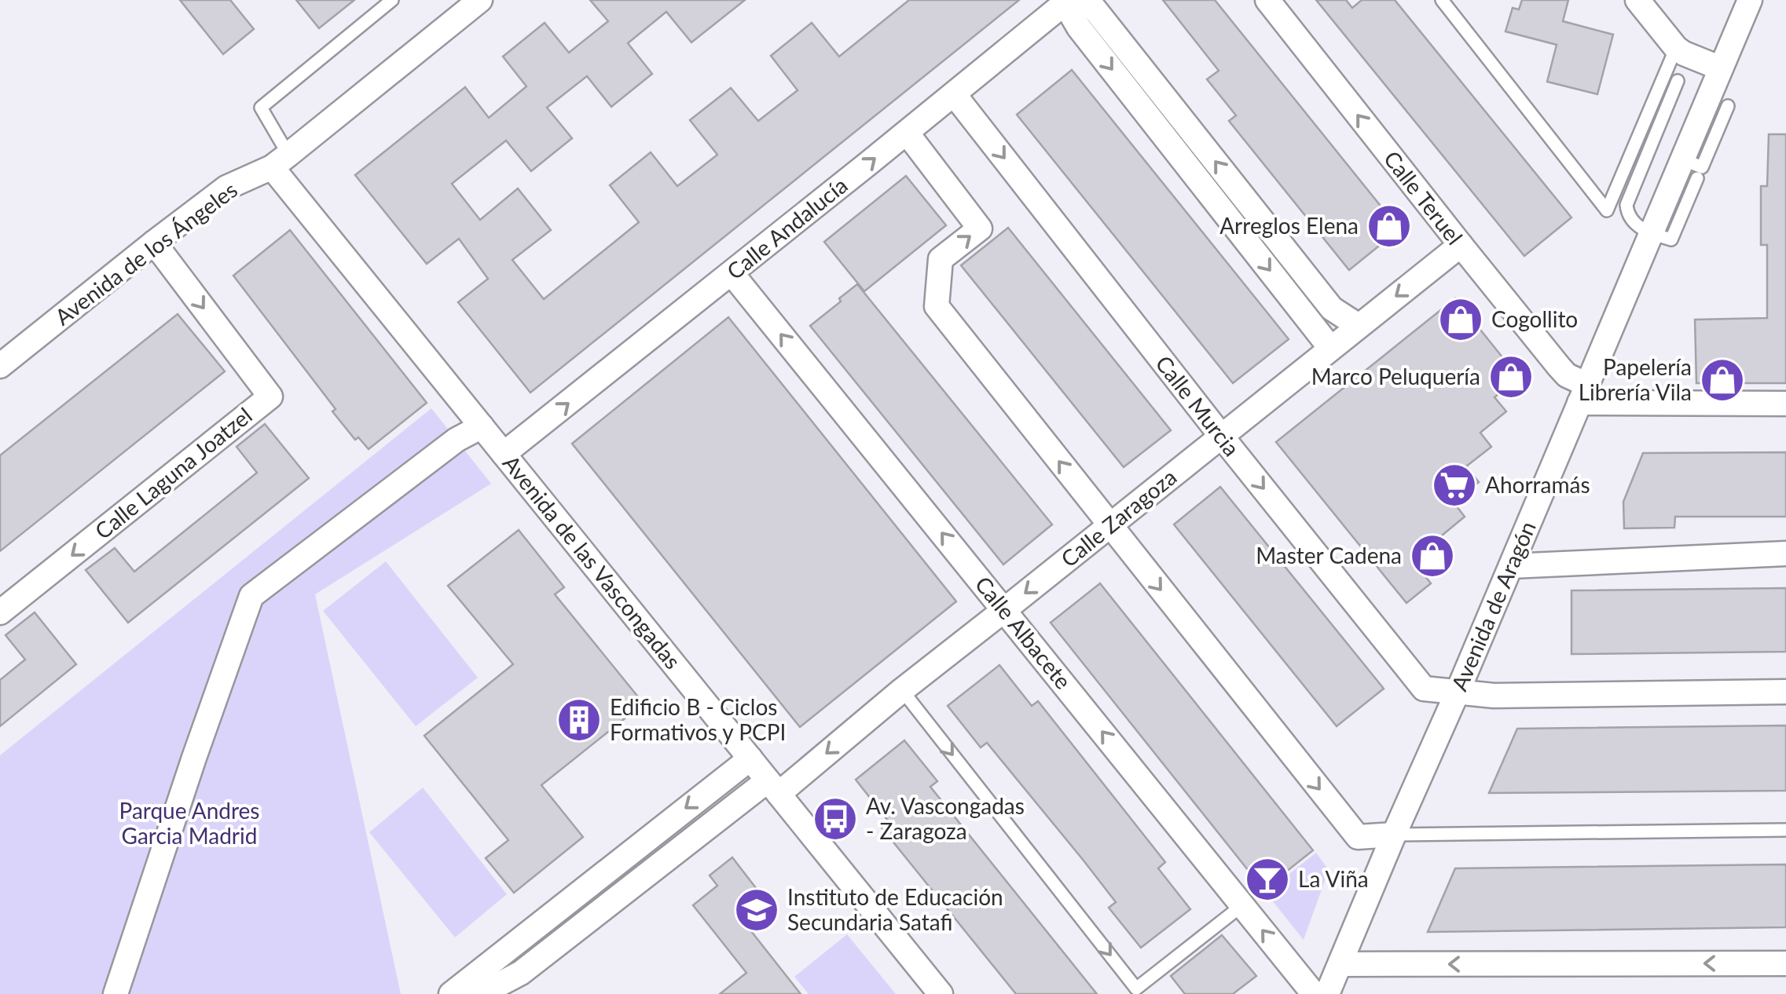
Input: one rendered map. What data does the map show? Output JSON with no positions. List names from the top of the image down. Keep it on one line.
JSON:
{"streets":{"street":["Calle Teruel","Calle Andalucía","Avenida de los Ángeles","Calle Murcia","Calle Laguna Joatzel","Calle Zaragoza","Avenida de las Vascongadas","Avenida de Aragón","Calle Albacete"]},"crossings":[["Calle Teruel","Calle Zaragoza"],["Calle Teruel","Avenida de Aragón"],["Calle Andalucía","Calle Murcia"],["Calle Andalucía","Avenida de las Vascongadas"],["Calle Andalucía","Calle Albacete"],["Avenida de los Ángeles","Calle Laguna Joatzel"],["Avenida de los Ángeles","Avenida de las Vascongadas"],["Calle Murcia","Calle Zaragoza"],["Calle Murcia","Avenida de Aragón"],["Calle Zaragoza","Avenida de las Vascongadas"],["Calle Zaragoza","Calle Albacete"]],"one_way":["Calle Andalucía"],"parks":["Parque Andres Garcia Madrid"],"places":{"shop":["Arreglos Elena","Cogollito","Marco Peluquería","Papelería Librería Vila","Master Cadena"],"supermarket":["Ahorramás"],"building":["Edificio B - Ciclos Formativos y PCPI"],"bus stop":["Av. Vascongadas - Zaragoza"],"bar":["La Viña"],"school or university":["Instituto de Educación Secundaria Satafi"]}}
